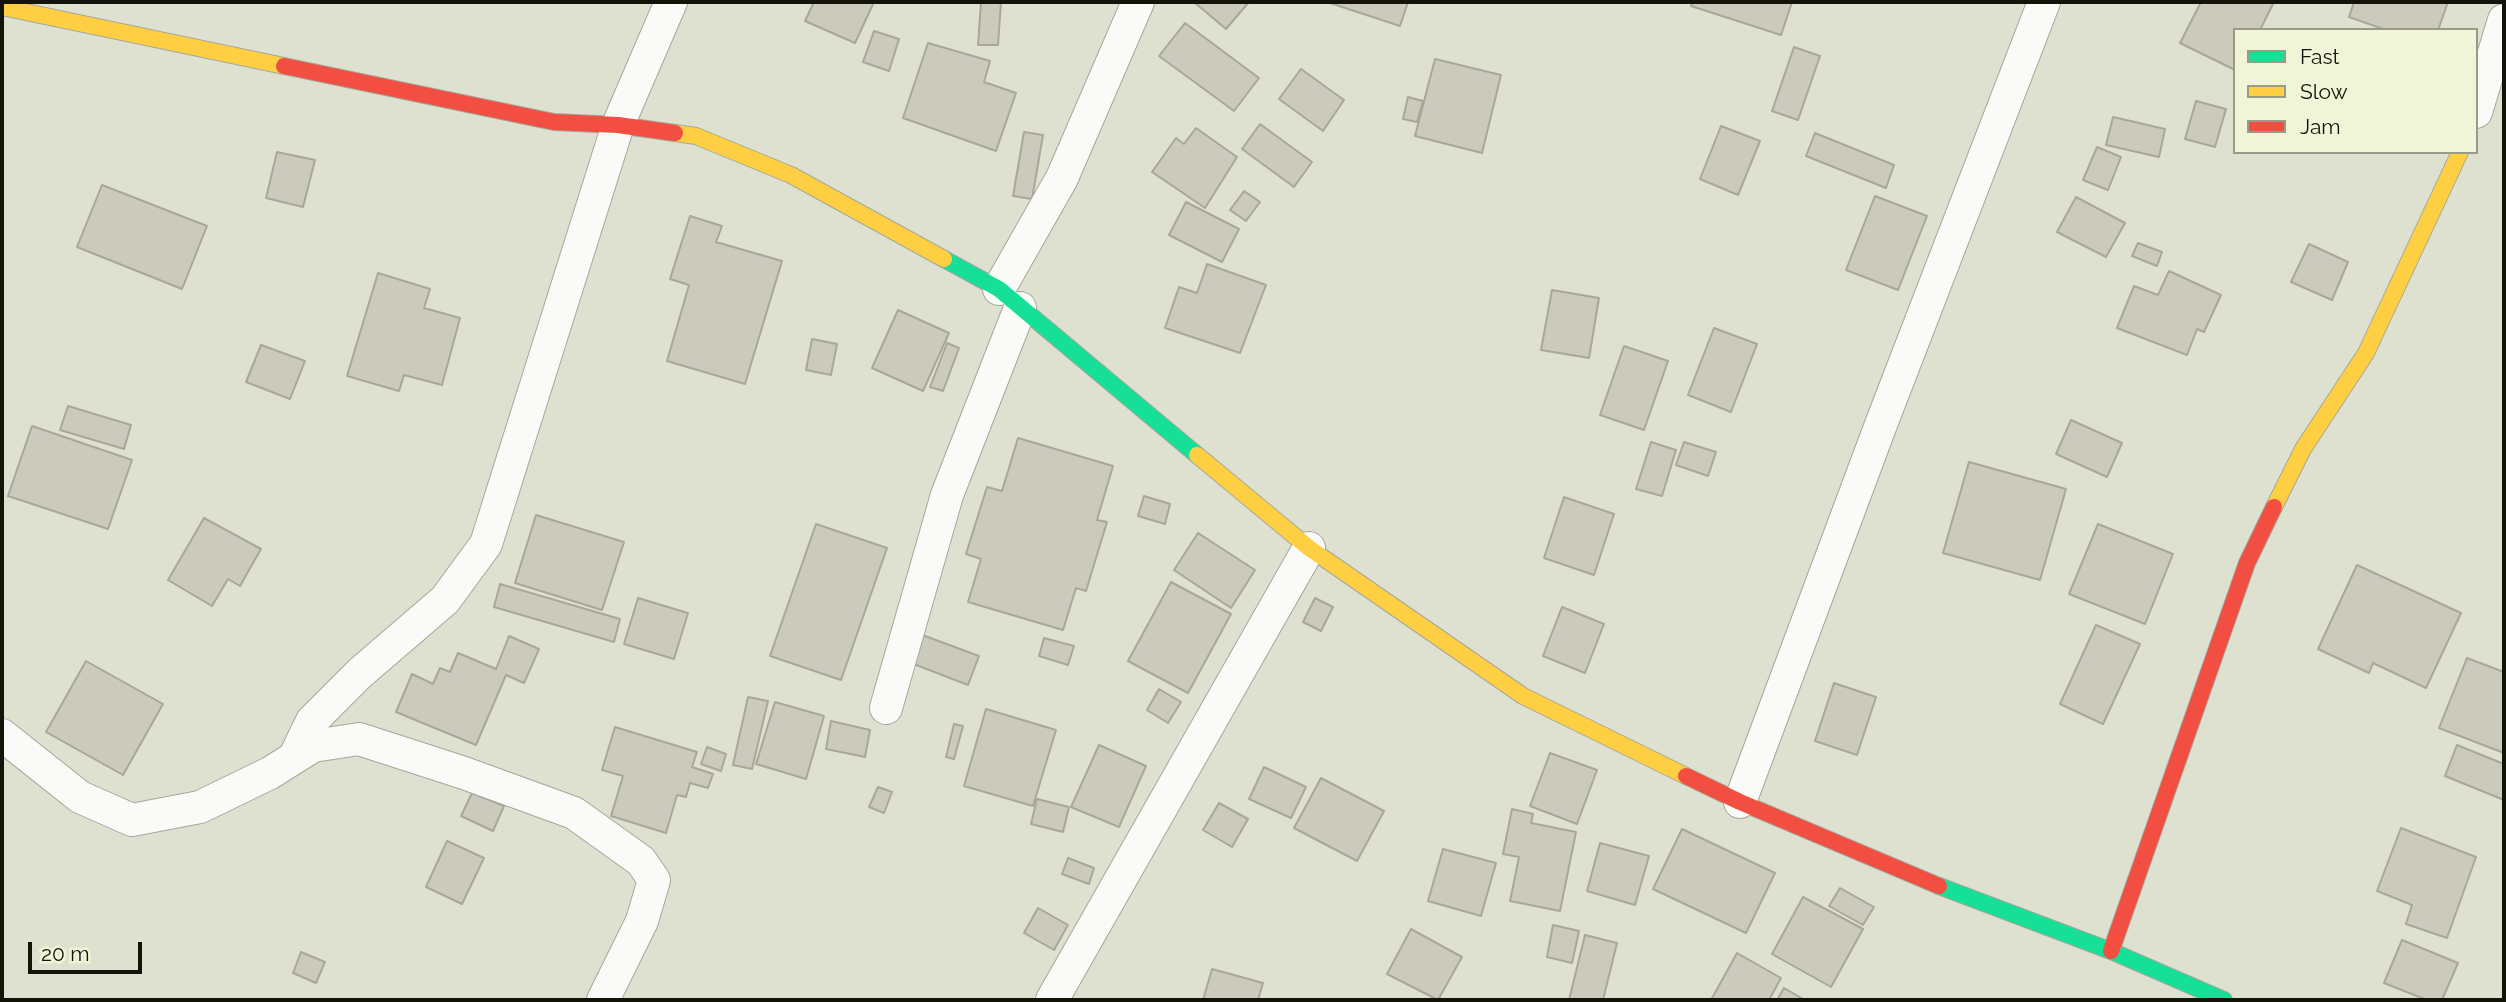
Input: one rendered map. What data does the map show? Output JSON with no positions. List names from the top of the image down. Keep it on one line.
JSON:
{"legend":["Fast","Slow","Jam"],"scale_bar":"20 m"}
